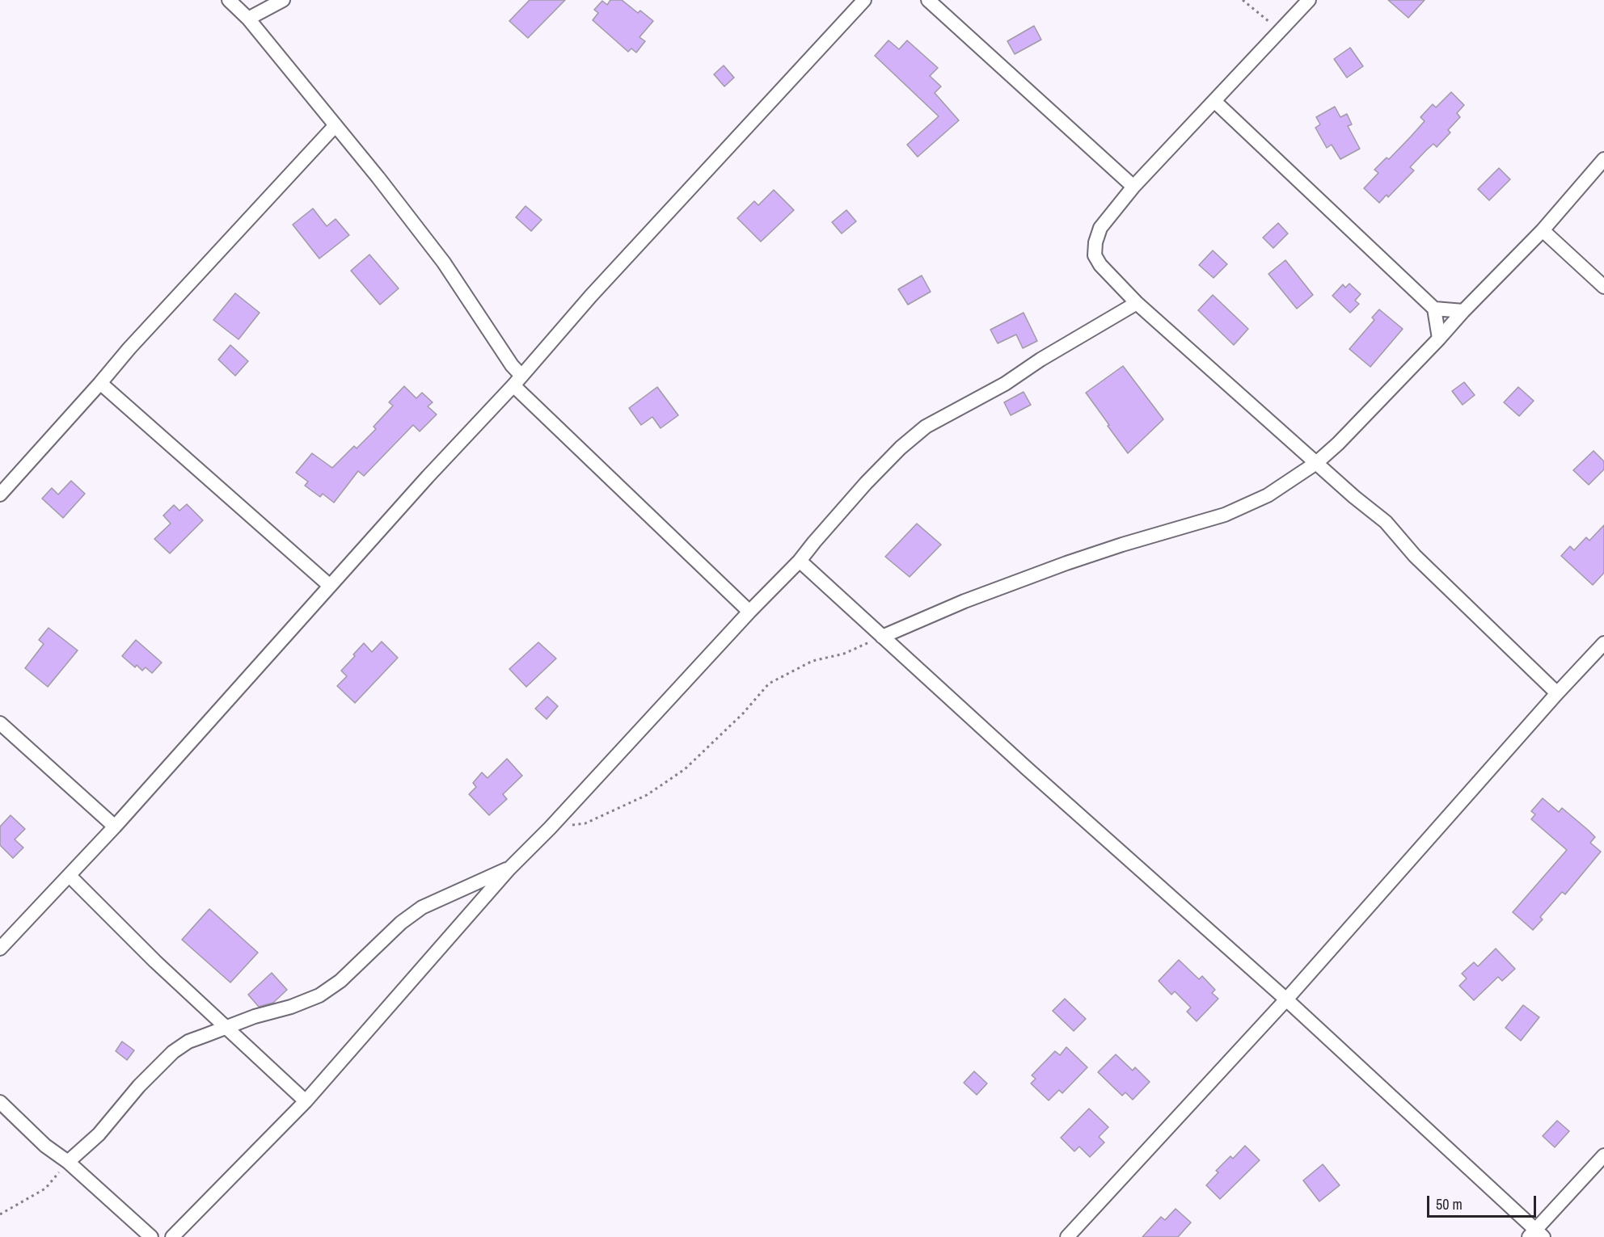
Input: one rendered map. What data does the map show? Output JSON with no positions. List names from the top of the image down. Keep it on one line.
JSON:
{"scale_bar":"50 m"}
